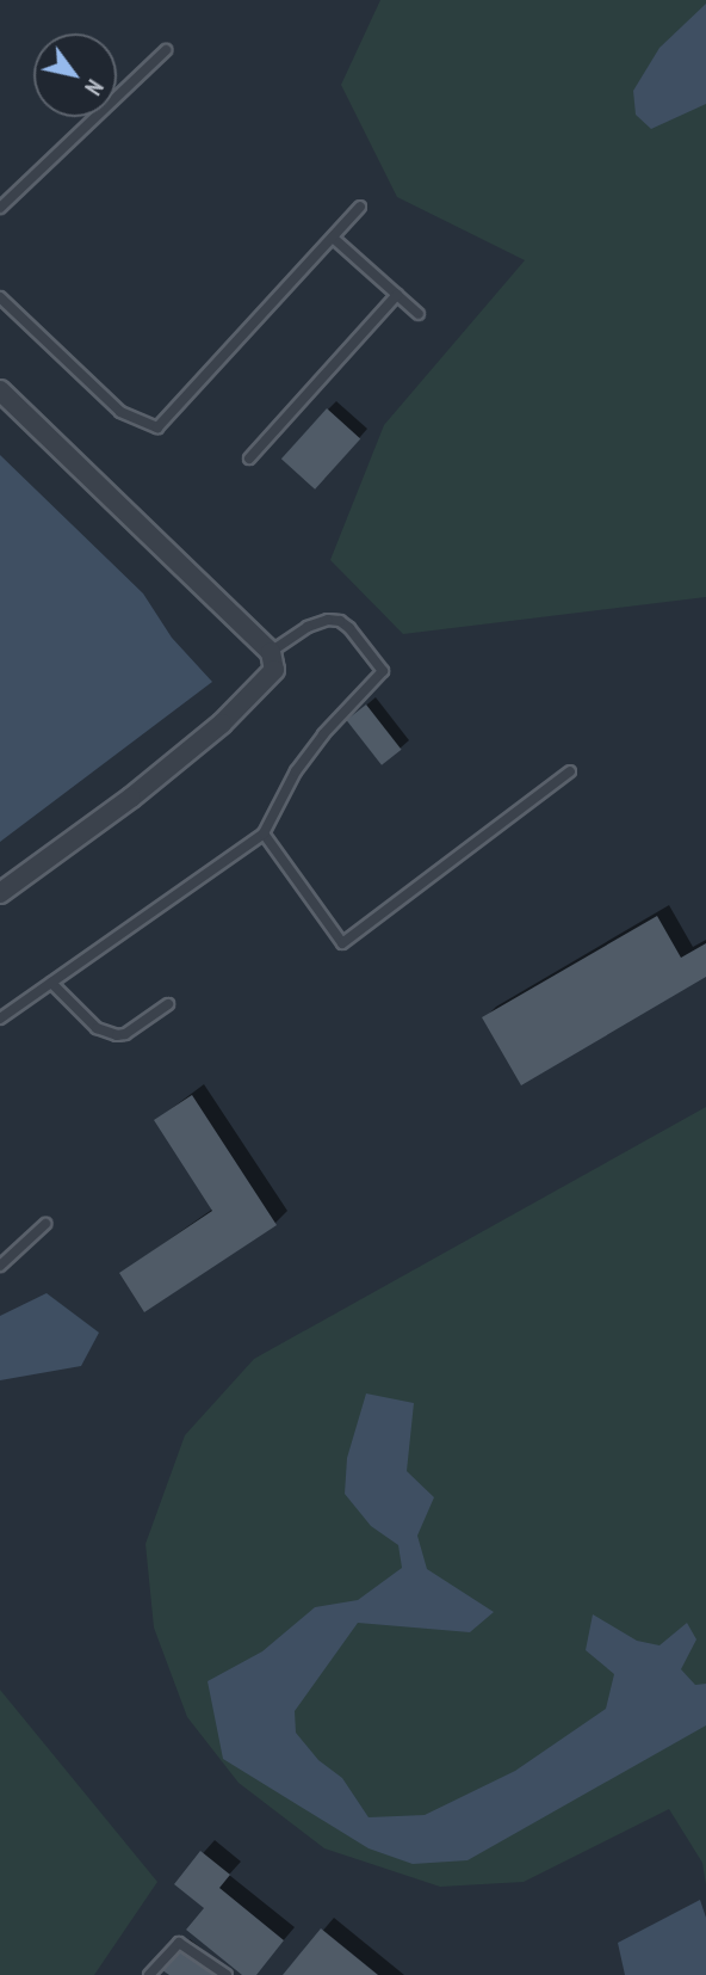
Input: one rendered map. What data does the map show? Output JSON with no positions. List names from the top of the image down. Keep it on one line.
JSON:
{"north":"bottom right"}
